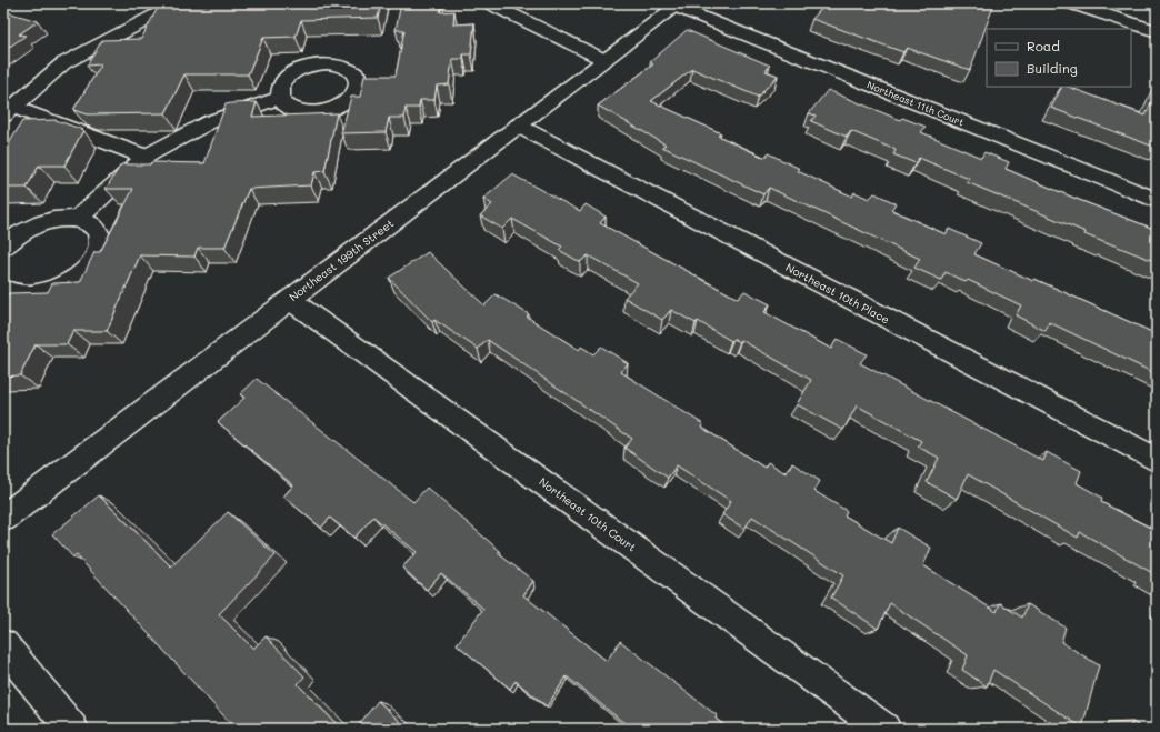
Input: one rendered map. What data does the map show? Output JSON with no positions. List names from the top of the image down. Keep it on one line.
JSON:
{"streets":{"street":["Northeast 11th Court","Northeast 199th Street","Northeast 10th Place","Northeast 10th Court"]},"crossings":[["Northeast 11th Court","Northeast 199th Street"],["Northeast 199th Street","Northeast 10th Place"],["Northeast 199th Street","Northeast 10th Court"]],"legend":["Road","Building"]}
